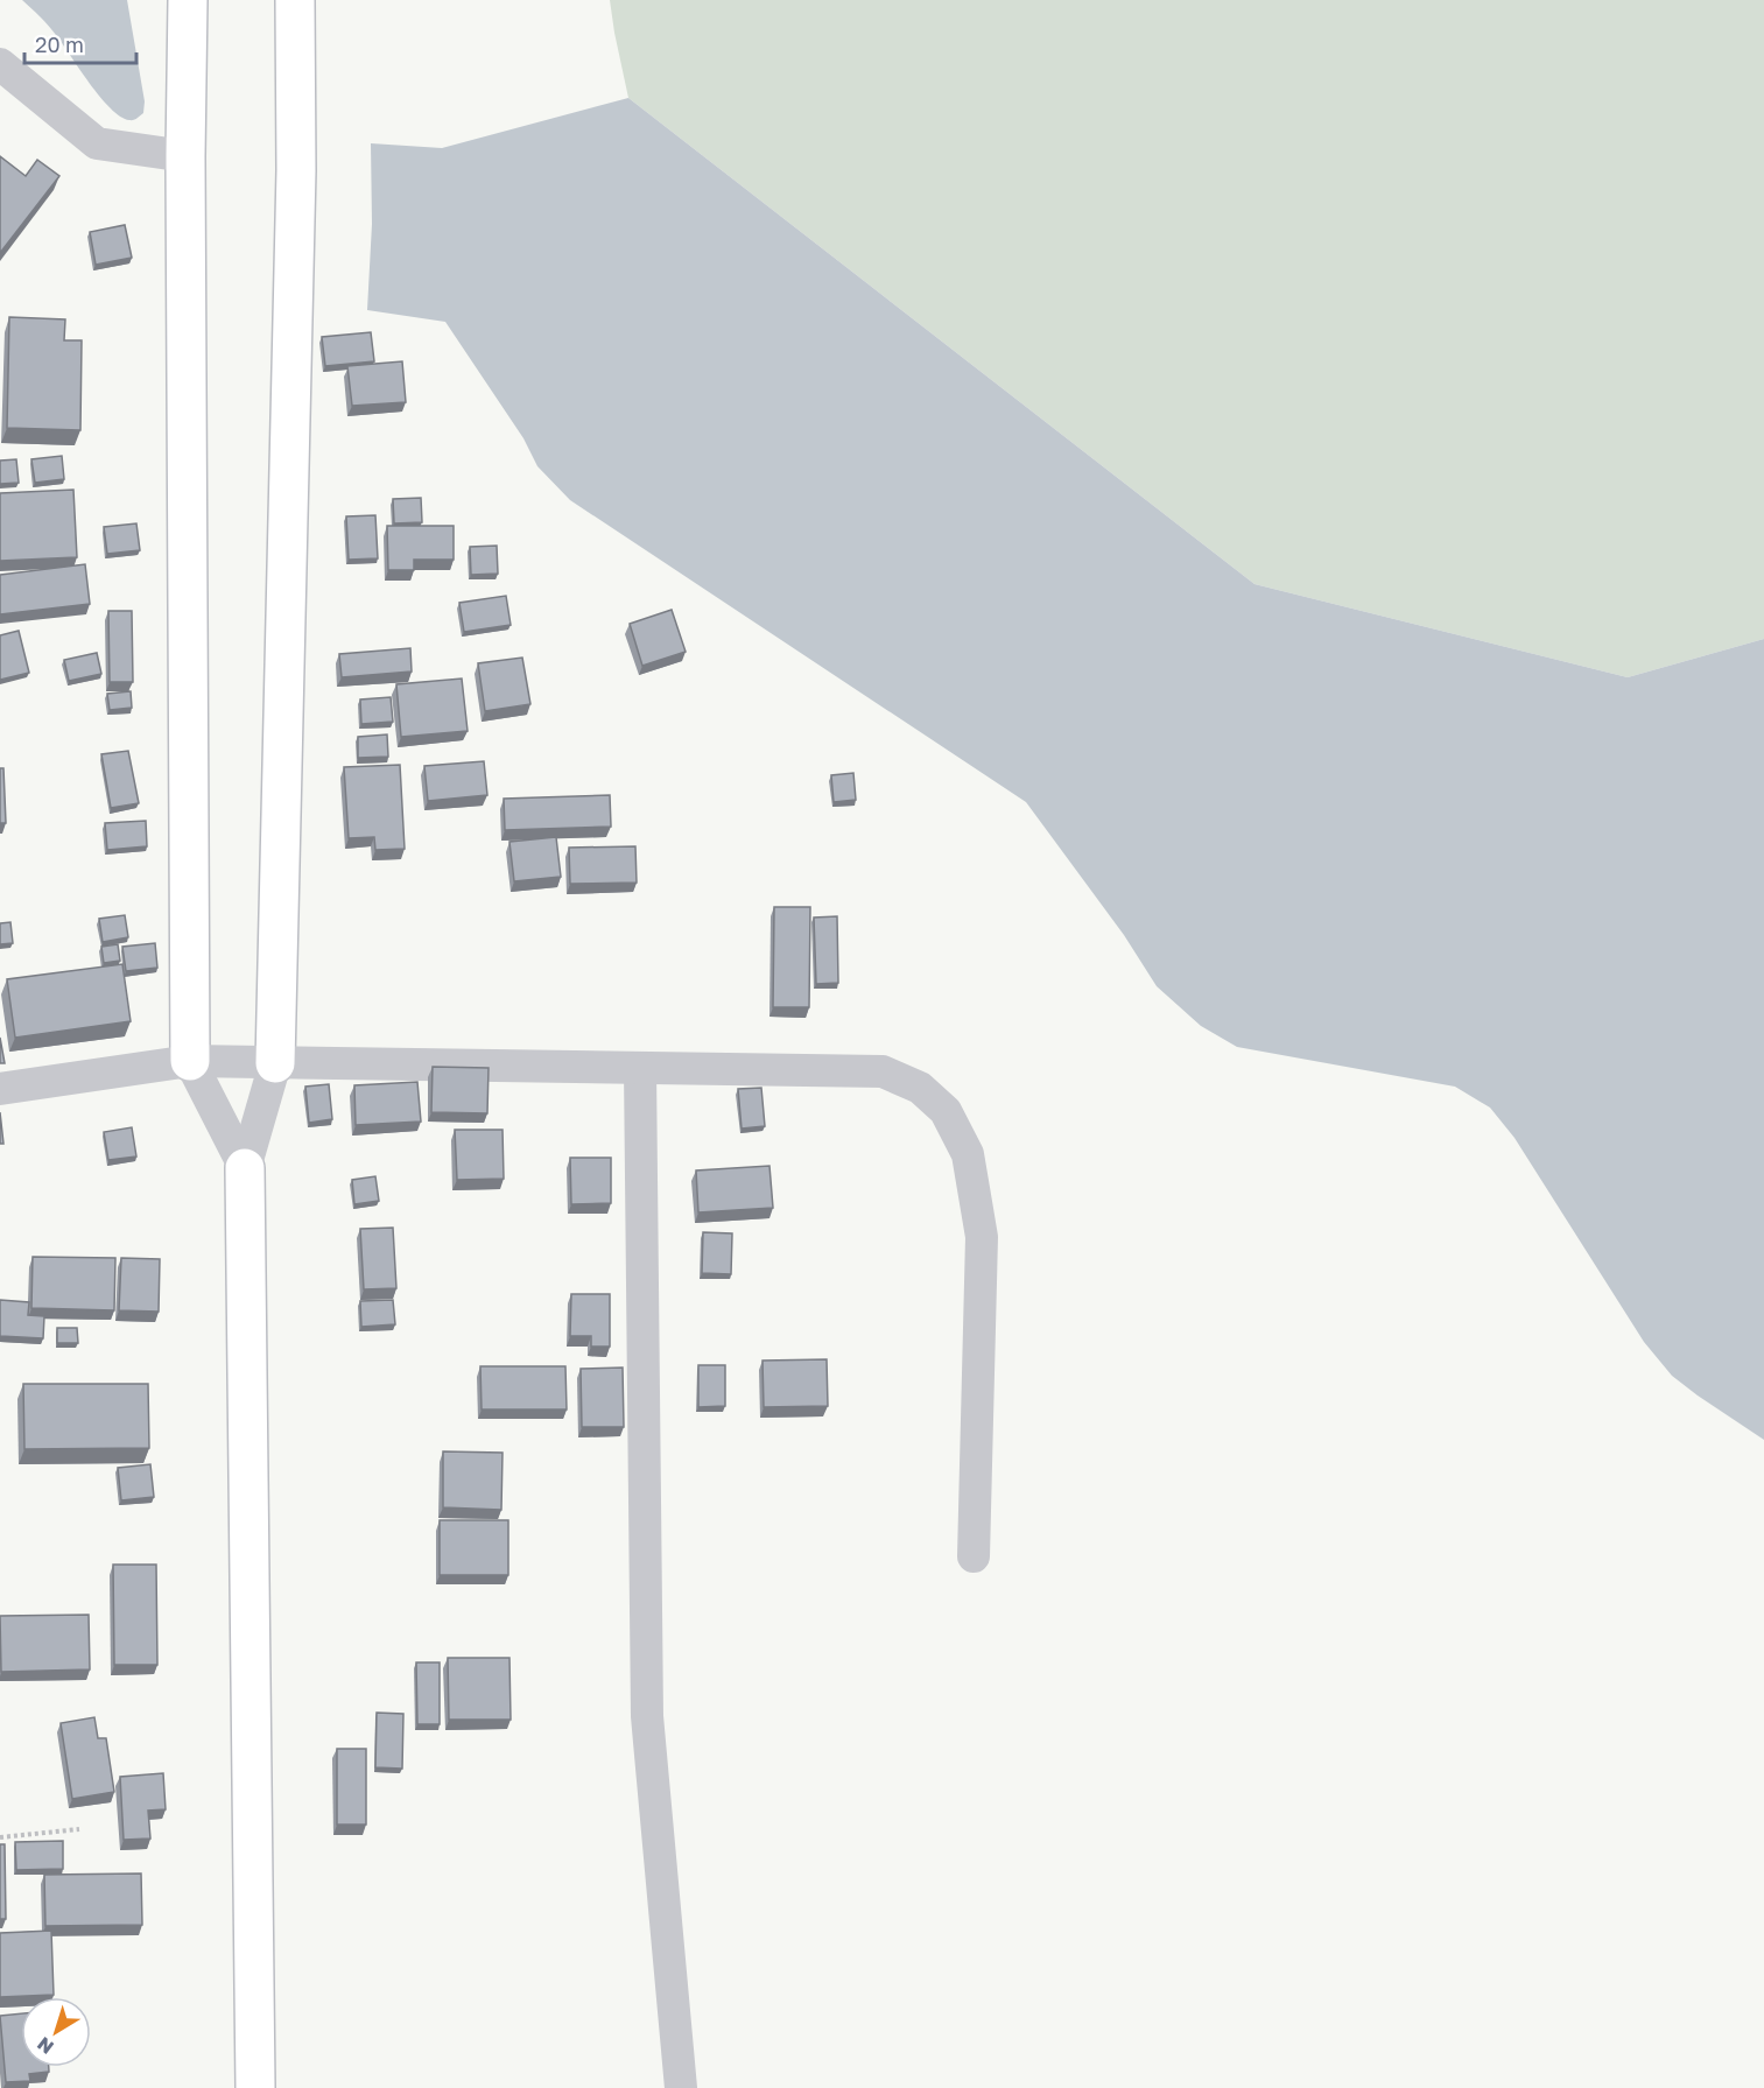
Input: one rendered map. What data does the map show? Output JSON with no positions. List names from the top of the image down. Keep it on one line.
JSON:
{"scale_bar":"20 m","north":"bottom left"}
